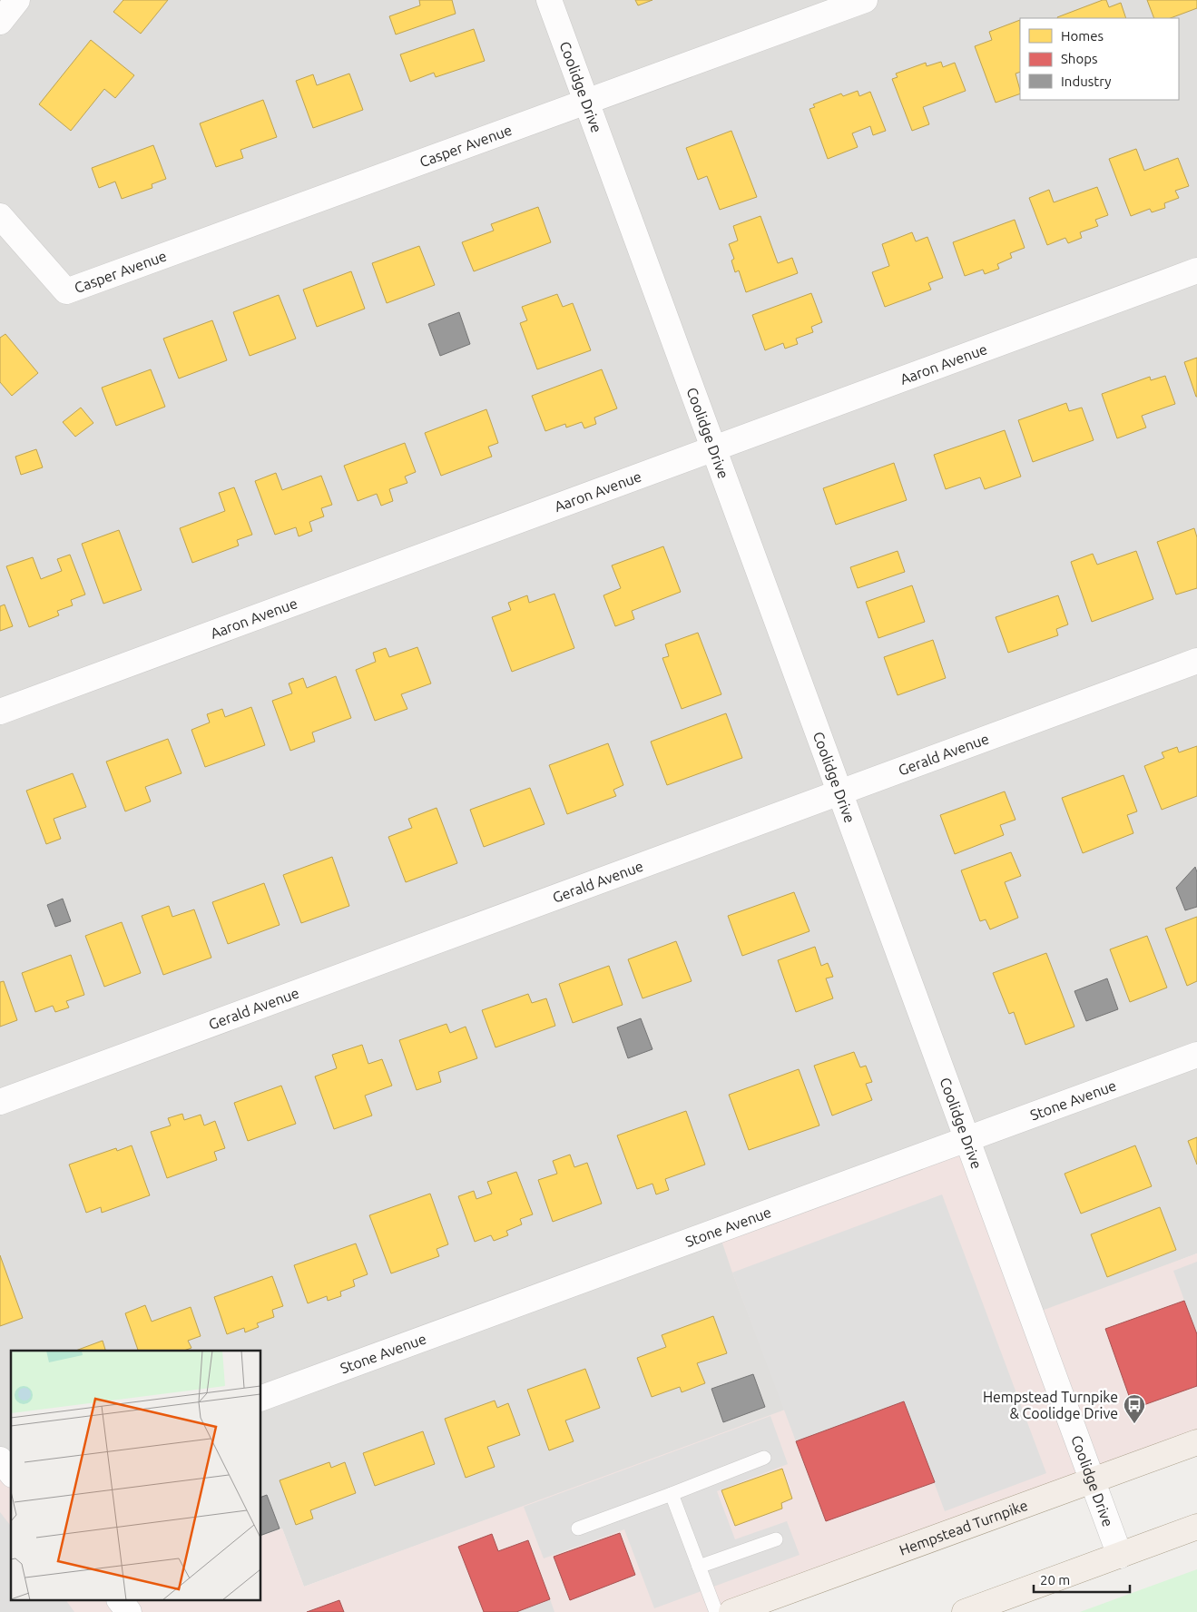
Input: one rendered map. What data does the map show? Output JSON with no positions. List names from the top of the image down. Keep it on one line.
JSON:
{"streets":{"main road":["Hempstead Turnpike"],"street":["Coolidge Drive","Casper Avenue","Aaron Avenue","Gerald Avenue","Stone Avenue"]},"crossings":[["Coolidge Drive","Casper Avenue"],["Coolidge Drive","Aaron Avenue"],["Coolidge Drive","Gerald Avenue"],["Coolidge Drive","Stone Avenue"],["Coolidge Drive","Hempstead Turnpike"]],"places":{"bus stop":["Hempstead Turnpike & Coolidge Drive"]},"legend":["Homes","Shops","Industry"],"scale_bar":"20 m"}
